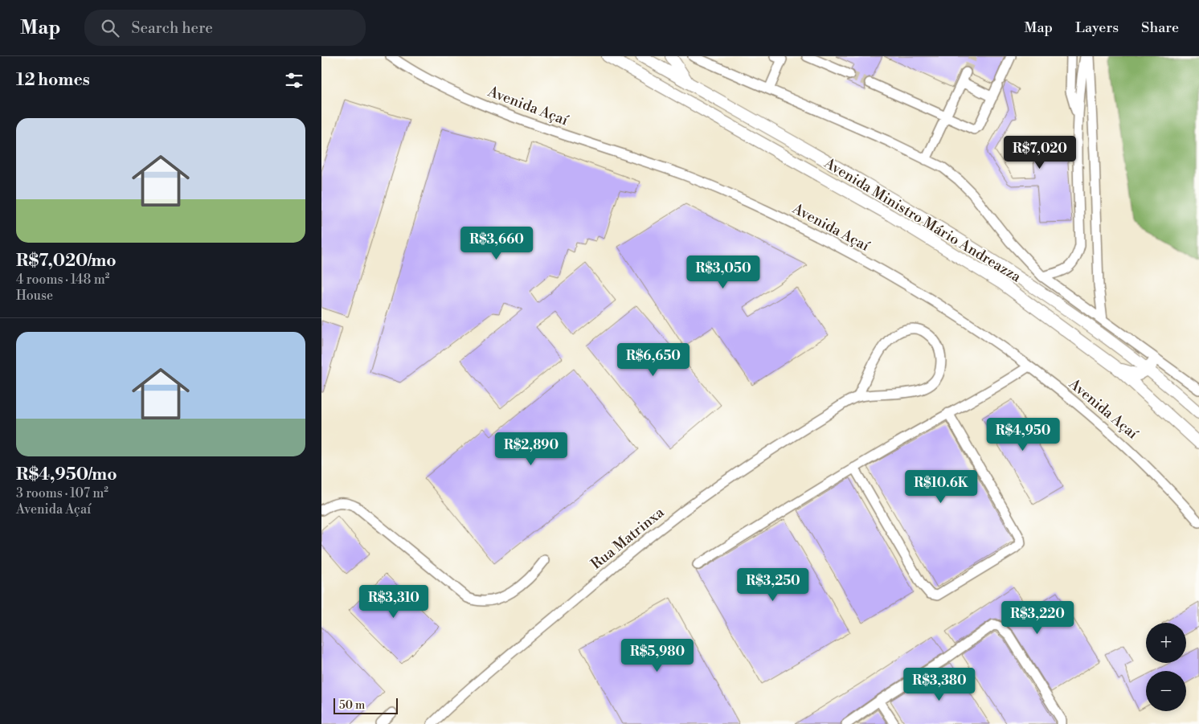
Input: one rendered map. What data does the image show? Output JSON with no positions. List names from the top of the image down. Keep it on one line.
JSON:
{"streets":{"main road":["Avenida Ministro Mário Andreazza"],"street":["Avenida Açaí","Rua Matrinxa"]},"scale_bar":"50 m","page":{"header":"Map","search":"Search here","nav":["Map","Layers","Share"],"heading":"12 homes","list":[{"name":"R$7,020/mo","note":"4 rooms · 148 m² · House"},{"name":"R$4,950/mo","note":"3 rooms · 107 m² · Avenida Açaí"}],"price":["R$7,020","R$3,660","R$3,050","R$6,650","R$4,950","R$2,890","R$10.6K","R$3,250","R$3,310","R$3,220","R$5,980","R$3,380"],"map_buttons":["+","−"],"scale":"50 m"}}
